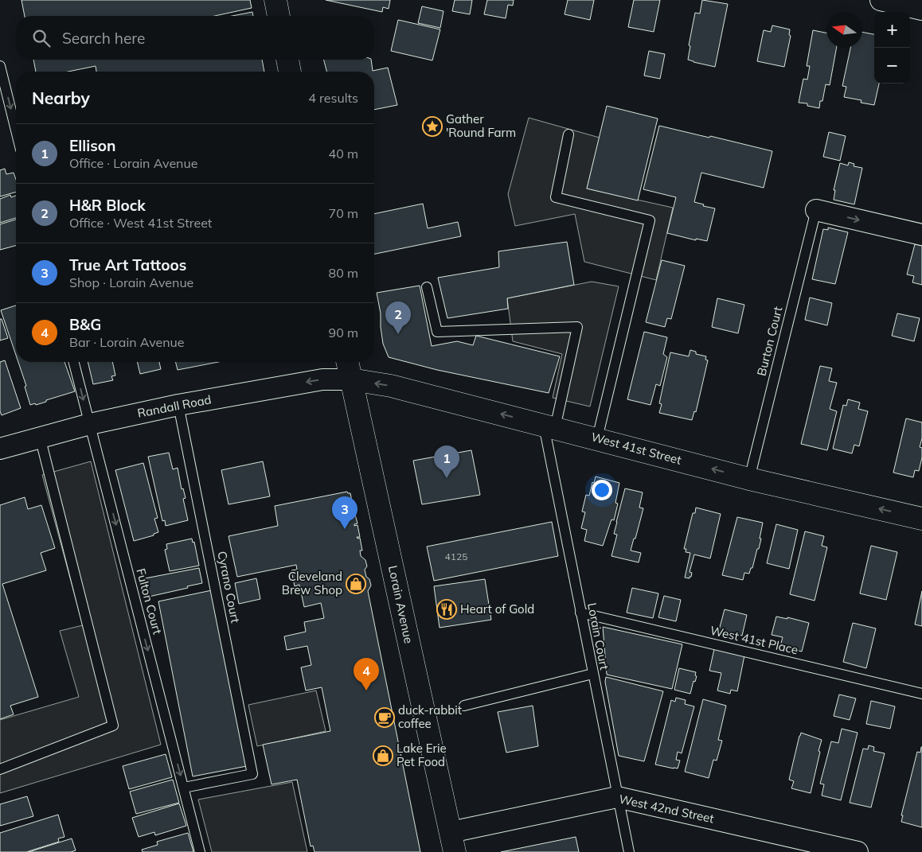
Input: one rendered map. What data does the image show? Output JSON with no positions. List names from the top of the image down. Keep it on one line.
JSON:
{"streets":{"street":["Randall Road","West 41st Street","Lorain Avenue","West 42nd Street"],"lane":["Burton Court","Cyrano Court","Fulton Court","Lorain Court","West 41st Place"]},"crossings":[["Burton Court","West 41st Street"],["Randall Road","West 41st Street"],["Randall Road","Cyrano Court"],["Randall Road","Fulton Court"],["Randall Road","Lorain Avenue"],["West 41st Street","Lorain Avenue"],["West 41st Street","Lorain Court"],["Cyrano Court","Fulton Court"],["Lorain Avenue","West 42nd Street"],["Lorain Court","West 41st Place"],["Lorain Court","West 42nd Street"]],"one_way":["Randall Road","West 41st Street","Fulton Court"],"places":{"place":["Gather 'Round Farm"],"shop":["Cleveland Brew Shop","Lake Erie Pet Food"],"restaurant":["Heart of Gold"],"cafe":["duck-rabbit coffee"]},"house_numbers":["4125"],"north":"left","page":{"map_buttons":["+","−"],"search":"Search here","heading":["Nearby","4 results"],"list":[{"mark":"1","name":"Ellison","note":"Office · Lorain Avenue","value":"40 m"},{"mark":"2","name":"H&R Block","note":"Office · West 41st Street","value":"70 m"},{"mark":"3","name":"True Art Tattoos","note":"Shop · Lorain Avenue","value":"80 m"},{"mark":"4","name":"B&G","note":"Bar · Lorain Avenue","value":"90 m"}],"pins":["2","1","3","4"]}}
